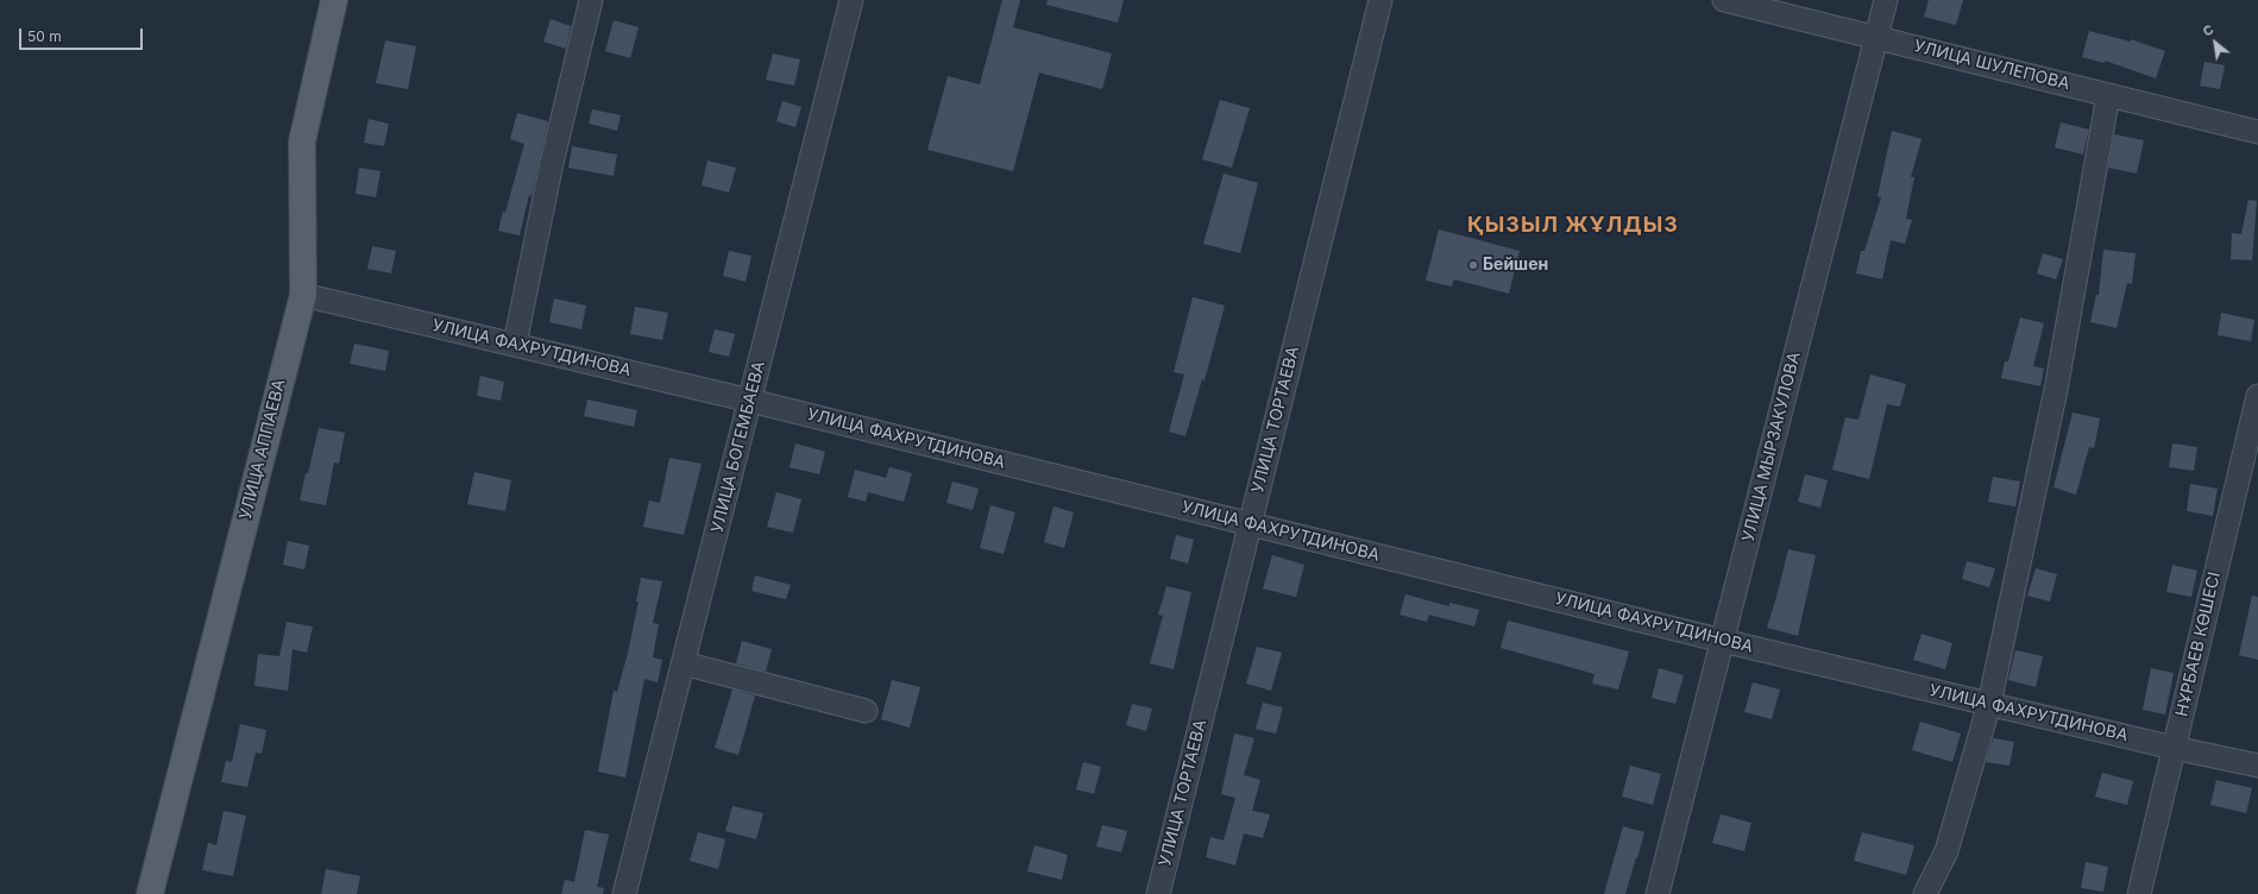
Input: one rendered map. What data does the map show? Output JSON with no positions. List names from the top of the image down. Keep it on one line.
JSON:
{"streets":{"main road":["УЛИЦА АППАЕВА"],"street":["УЛИЦА ШУЛЕПОВА","УЛИЦА ФАХРУТДИНОВА","УЛИЦА ТОРТАЕВА","УЛИЦА БОГЕМБАЕВА","УЛИЦА МЫРЗАКУЛОВА","НҰРБАЕВ КӨШЕСІ"]},"crossings":[["УЛИЦА ШУЛЕПОВА","УЛИЦА МЫРЗАКУЛОВА"],["УЛИЦА ФАХРУТДИНОВА","УЛИЦА ТОРТАЕВА"],["УЛИЦА ФАХРУТДИНОВА","УЛИЦА БОГЕМБАЕВА"],["УЛИЦА ФАХРУТДИНОВА","УЛИЦА МЫРЗАКУЛОВА"],["УЛИЦА ФАХРУТДИНОВА","УЛИЦА АППАЕВА"],["УЛИЦА ФАХРУТДИНОВА","НҰРБАЕВ КӨШЕСІ"]],"districts":["ҚЫЗЫЛ ЖҰЛДЫЗ"],"places":["Бейшен"],"scale_bar":"50 m","north":"top left"}
